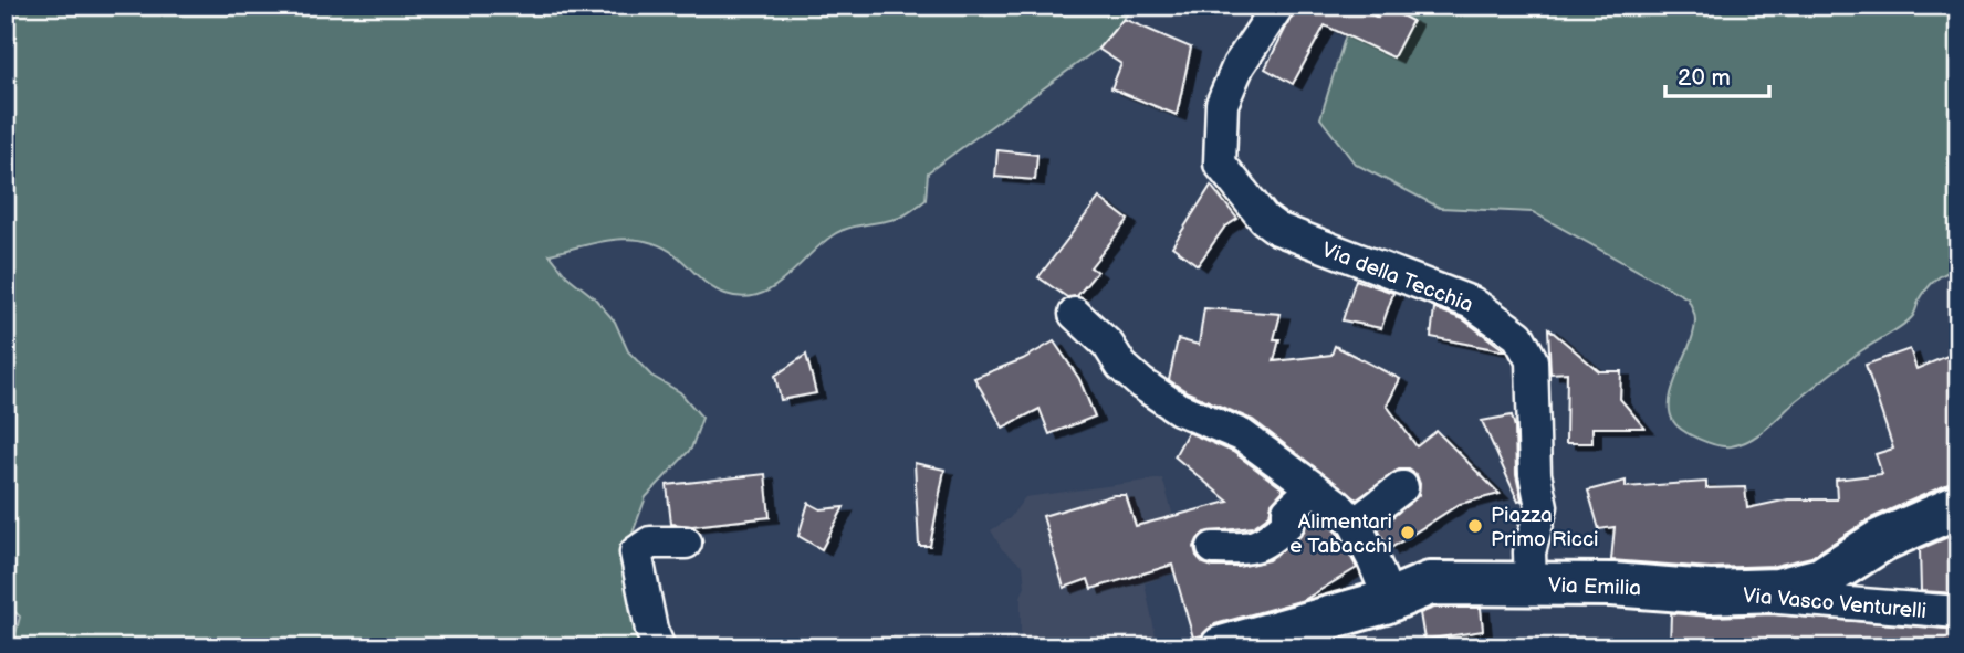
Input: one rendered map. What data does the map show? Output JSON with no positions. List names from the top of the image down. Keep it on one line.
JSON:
{"streets":{"main road":["Via Emilia"],"street":["Via della Tecchia","Via Vasco Venturelli"]},"crossings":[["Via della Tecchia","Via Emilia"],["Via Emilia","Via Vasco Venturelli"]],"places":["Piazza Primo Ricci","Alimentari e Tabacchi"],"scale_bar":"20 m"}
